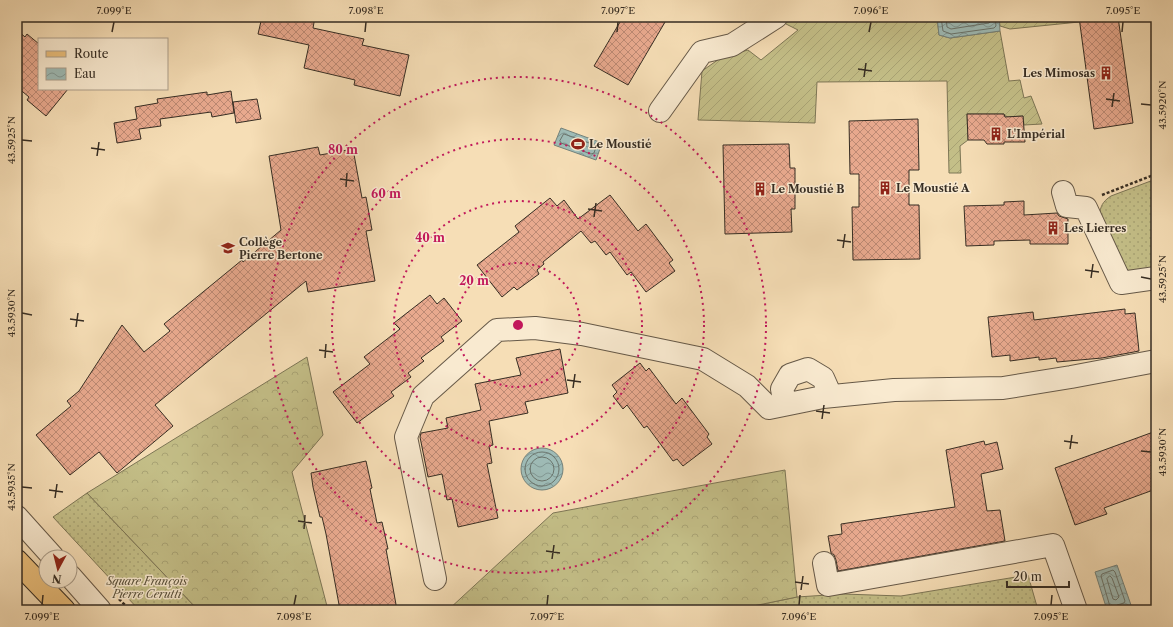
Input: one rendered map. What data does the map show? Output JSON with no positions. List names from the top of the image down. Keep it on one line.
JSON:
{"parks":["Square François Pierre Cerutti"],"places":{"building":["Les Mimosas","L'Impérial","Le Moustié A","Le Moustié B","Les Lierres"],"sports":["Le Moustié"],"school or university":["Collège Pierre Bertone"]},"legend":["Route","Eau"],"scale_bar":"20 m","north":"bottom","coordinates":["7.099°E","7.098°E","7.097°E","7.096°E","7.095°E","43.5920°N","43.5925°N","43.5930°N","43.5935°N"],"rings":["80 m","60 m","40 m","20 m"]}
